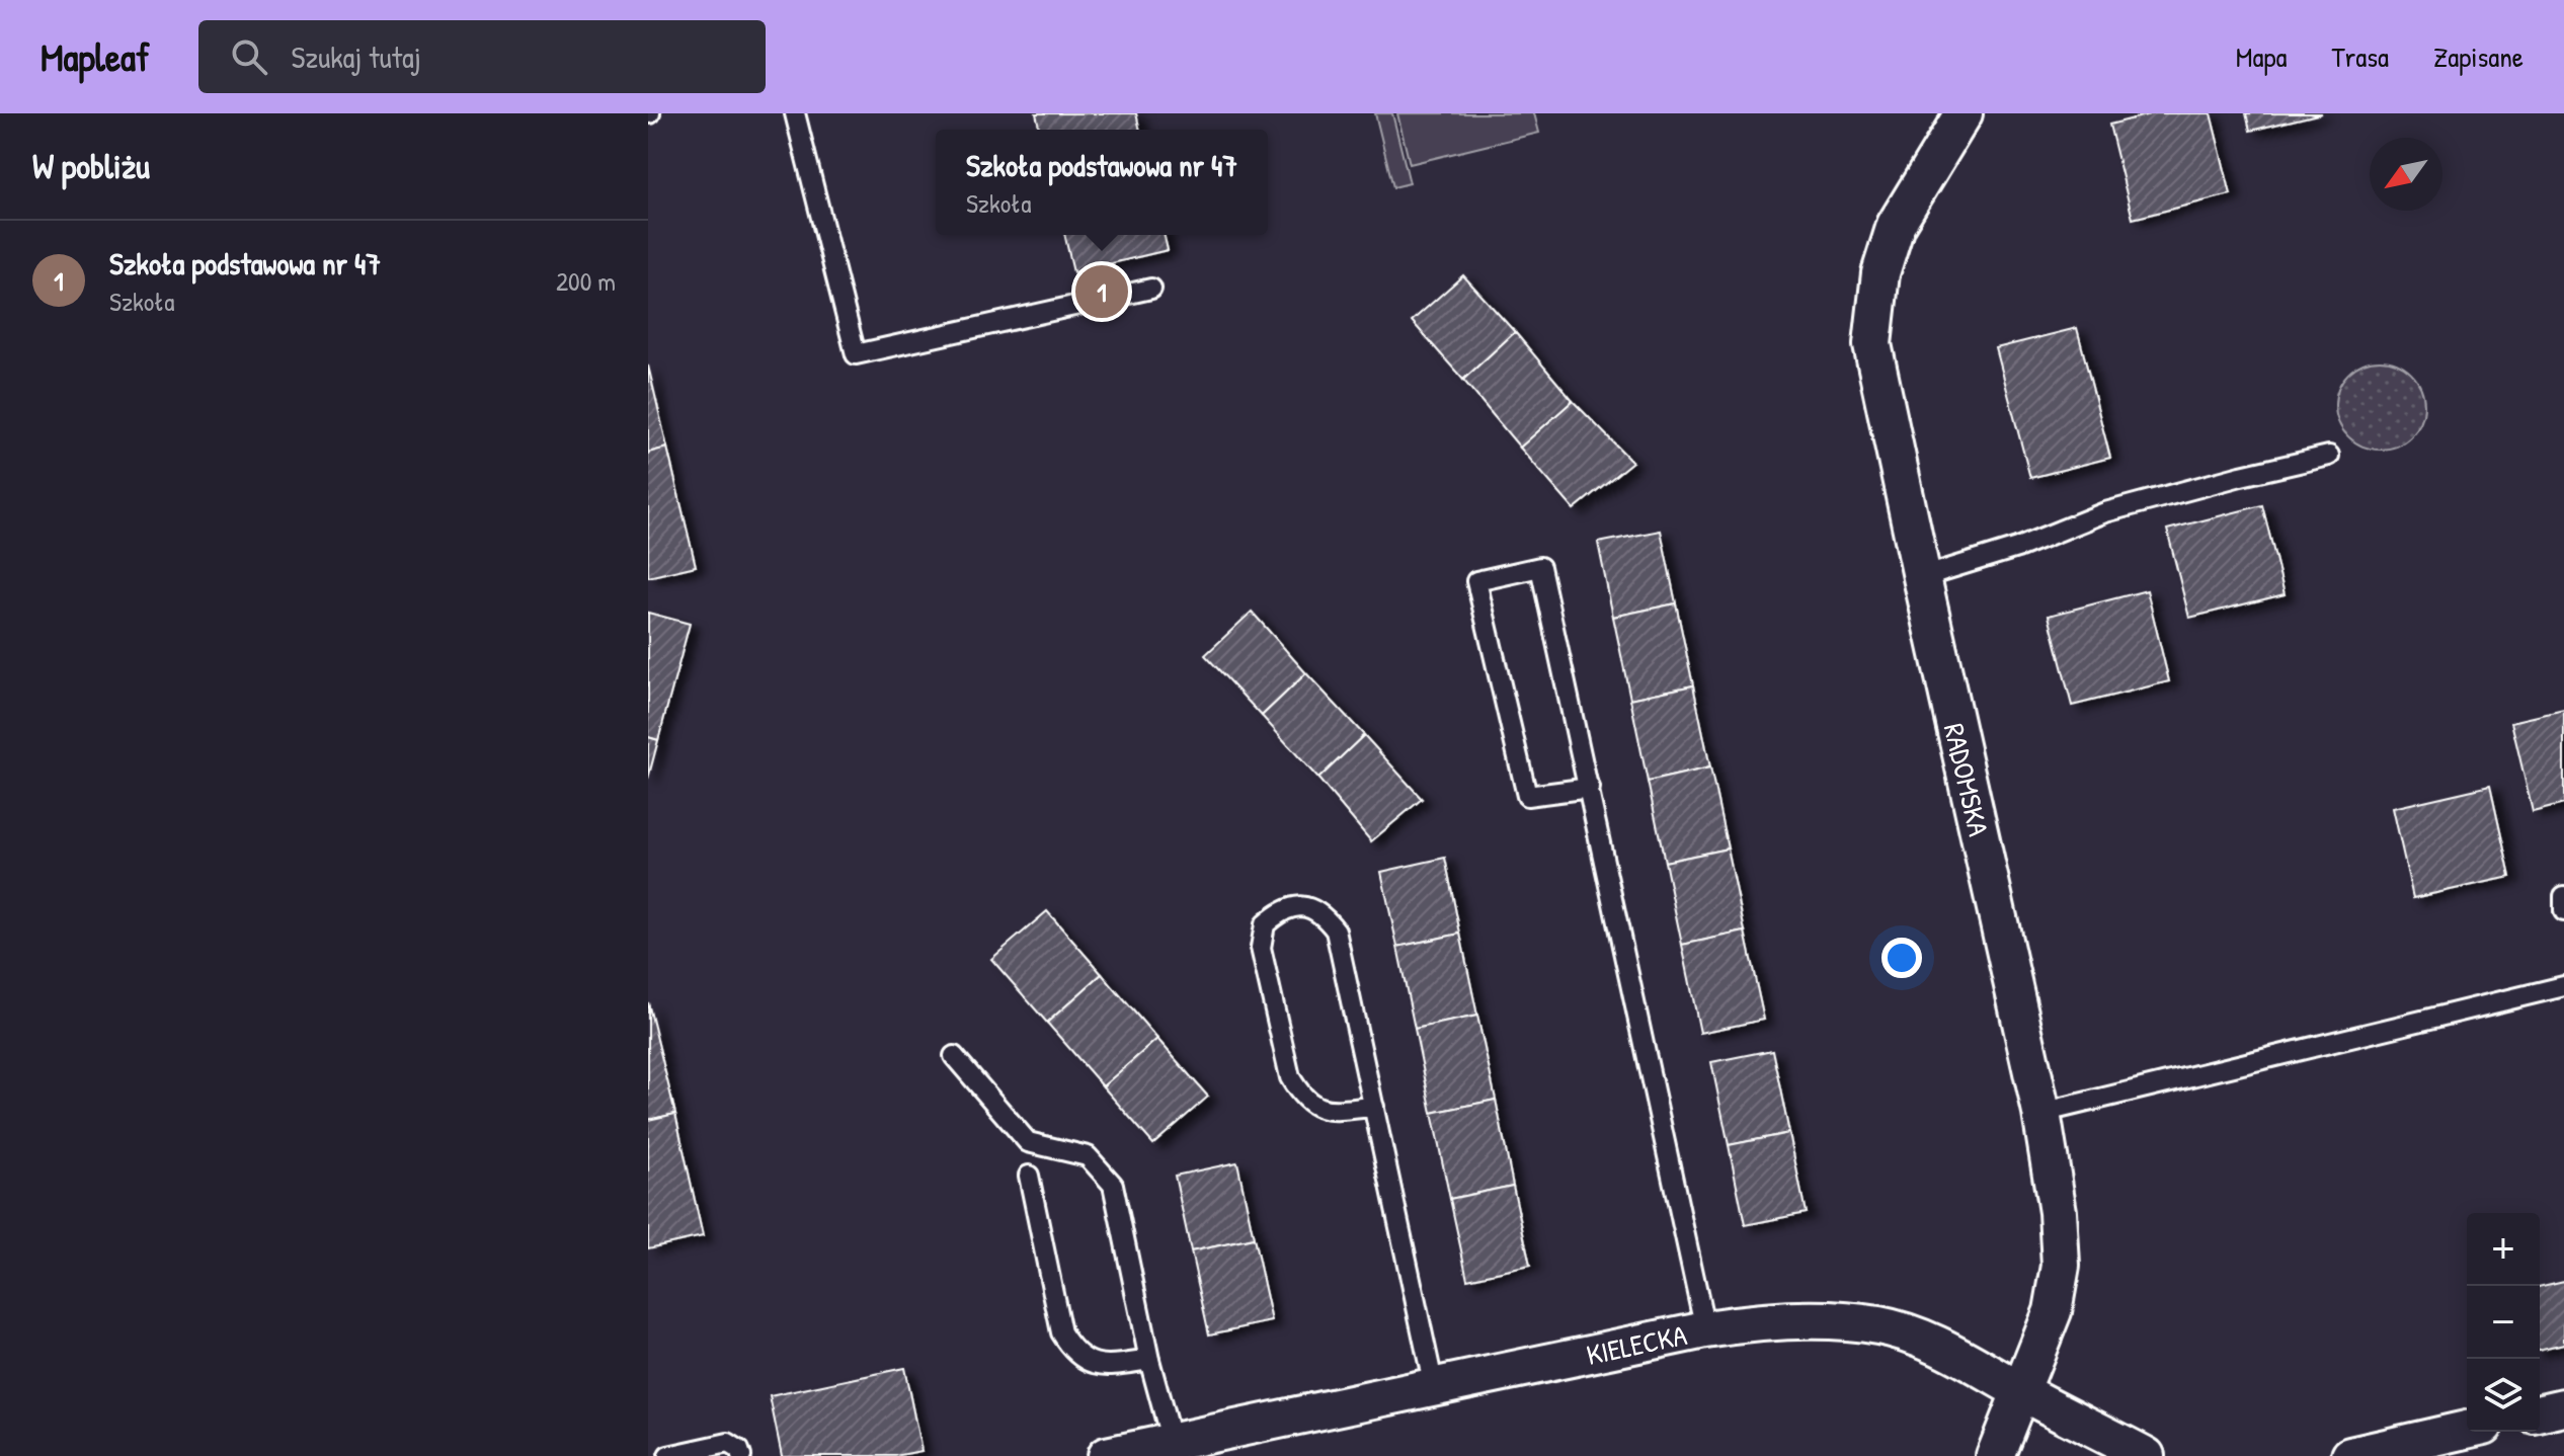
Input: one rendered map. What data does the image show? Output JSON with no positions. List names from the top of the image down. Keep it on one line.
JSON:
{"streets":{"street":["RADOMSKA","KIELECKA"]},"crossings":[["RADOMSKA","KIELECKA"]],"north":"bottom left","page":{"header":"Mapleaf","search":"Szukaj tutaj","nav":["Mapa","Trasa","Zapisane"],"heading":"W pobliżu","popup":["Szkoła podstawowa nr 47","Szkoła"],"list":[{"mark":"1","name":"Szkoła podstawowa nr 47","note":"Szkoła","value":"200 m"}],"pins":"1","map_buttons":["+","−"]}}
